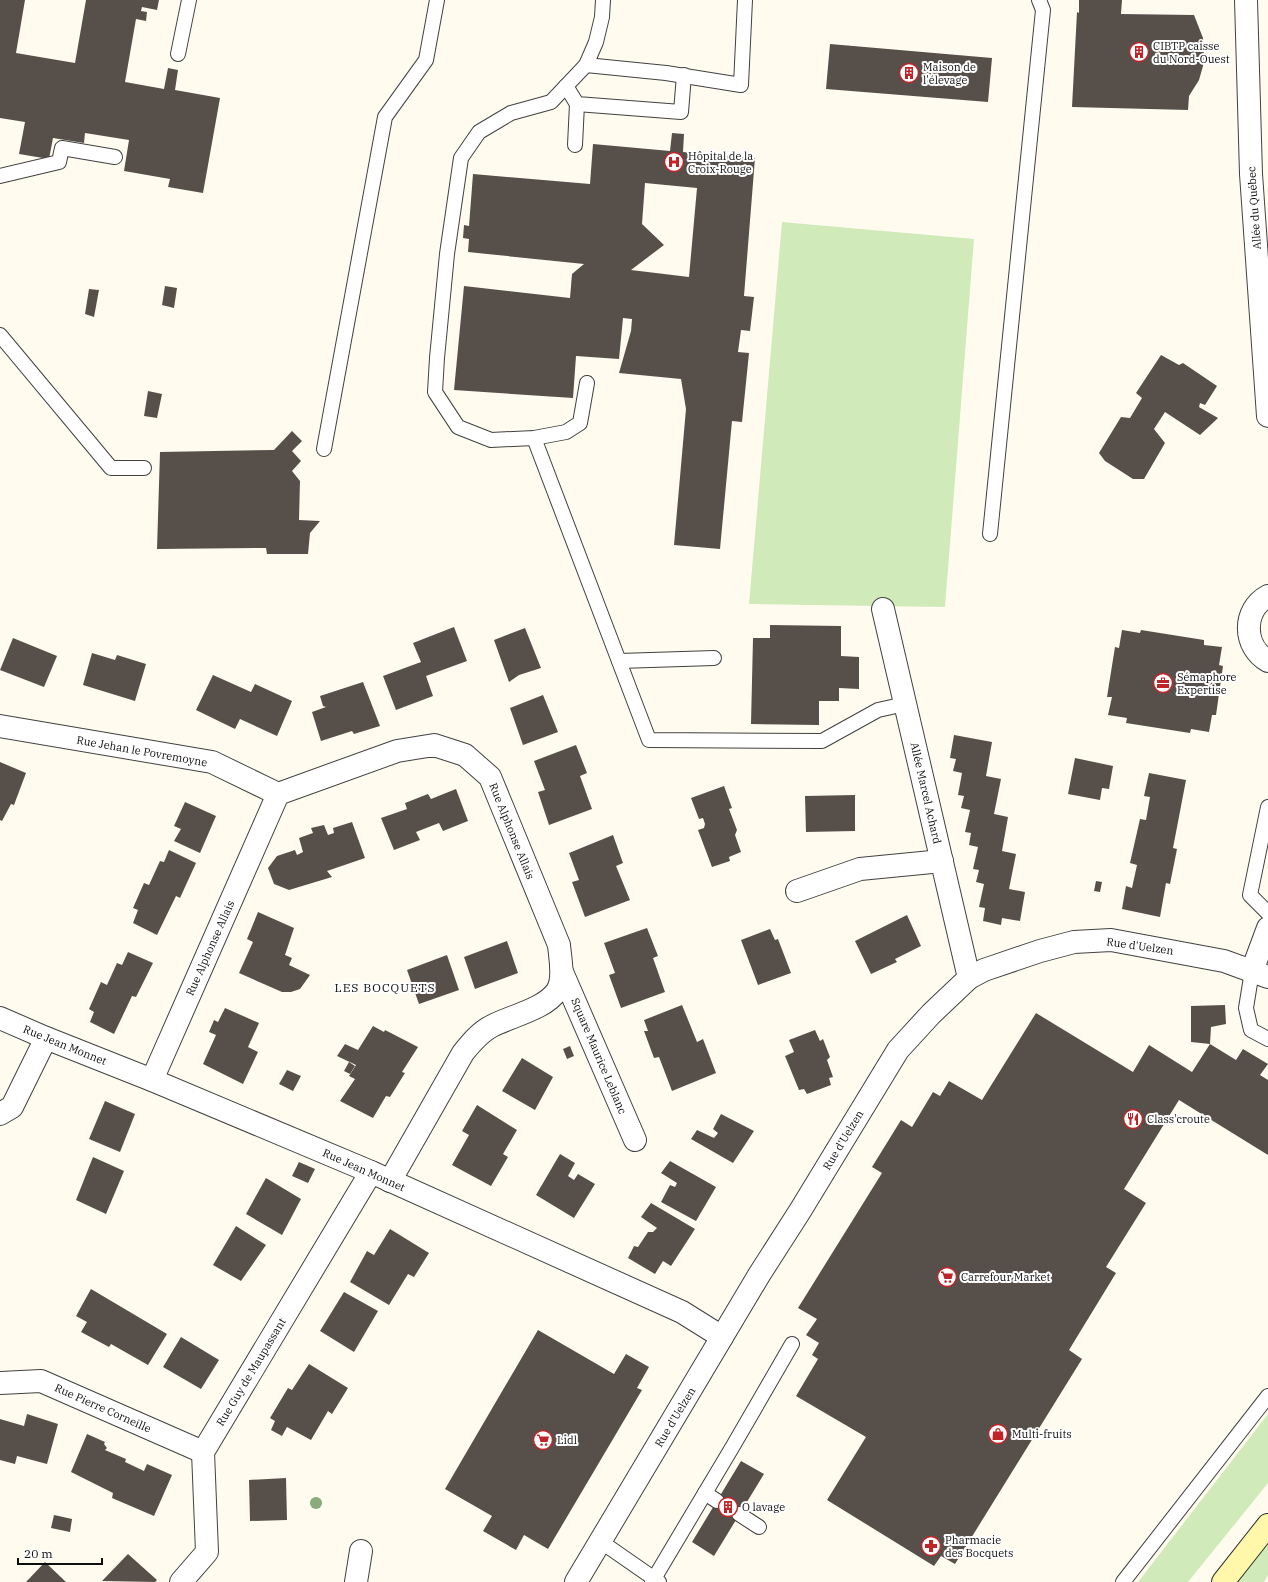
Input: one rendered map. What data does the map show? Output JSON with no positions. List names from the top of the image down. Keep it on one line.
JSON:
{"streets":{"street":["Allée du Québec","Rue Jehan le Povremoyne","Allée Marcel Achard","Rue Alphonse Allais","Rue d'Uelzen","Rue Jean Monnet","Square Maurice Leblanc","Rue Guy de Maupassant","Rue Pierre Corneille"]},"crossings":[["Rue Jehan le Povremoyne","Rue Alphonse Allais"],["Allée Marcel Achard","Rue d'Uelzen"],["Rue Alphonse Allais","Rue Jean Monnet"],["Rue Alphonse Allais","Square Maurice Leblanc"],["Rue d'Uelzen","Rue Jean Monnet"],["Rue Jean Monnet","Rue Guy de Maupassant"],["Rue Guy de Maupassant","Rue Pierre Corneille"]],"districts":["LES BOCQUETS"],"places":{"building":["CIBTP caisse du Nord-Ouest","Maison de l'élevage","O lavage"],"hospital":["Hôpital de la Croix-Rouge"],"office":["Sémaphore Expertise"],"restaurant":["Class'croute"],"supermarket":["Carrefour Market","Lidl"],"shop":["Multi-fruits"],"pharmacy":["Pharmacie des Bocquets"]},"scale_bar":"20 m"}
